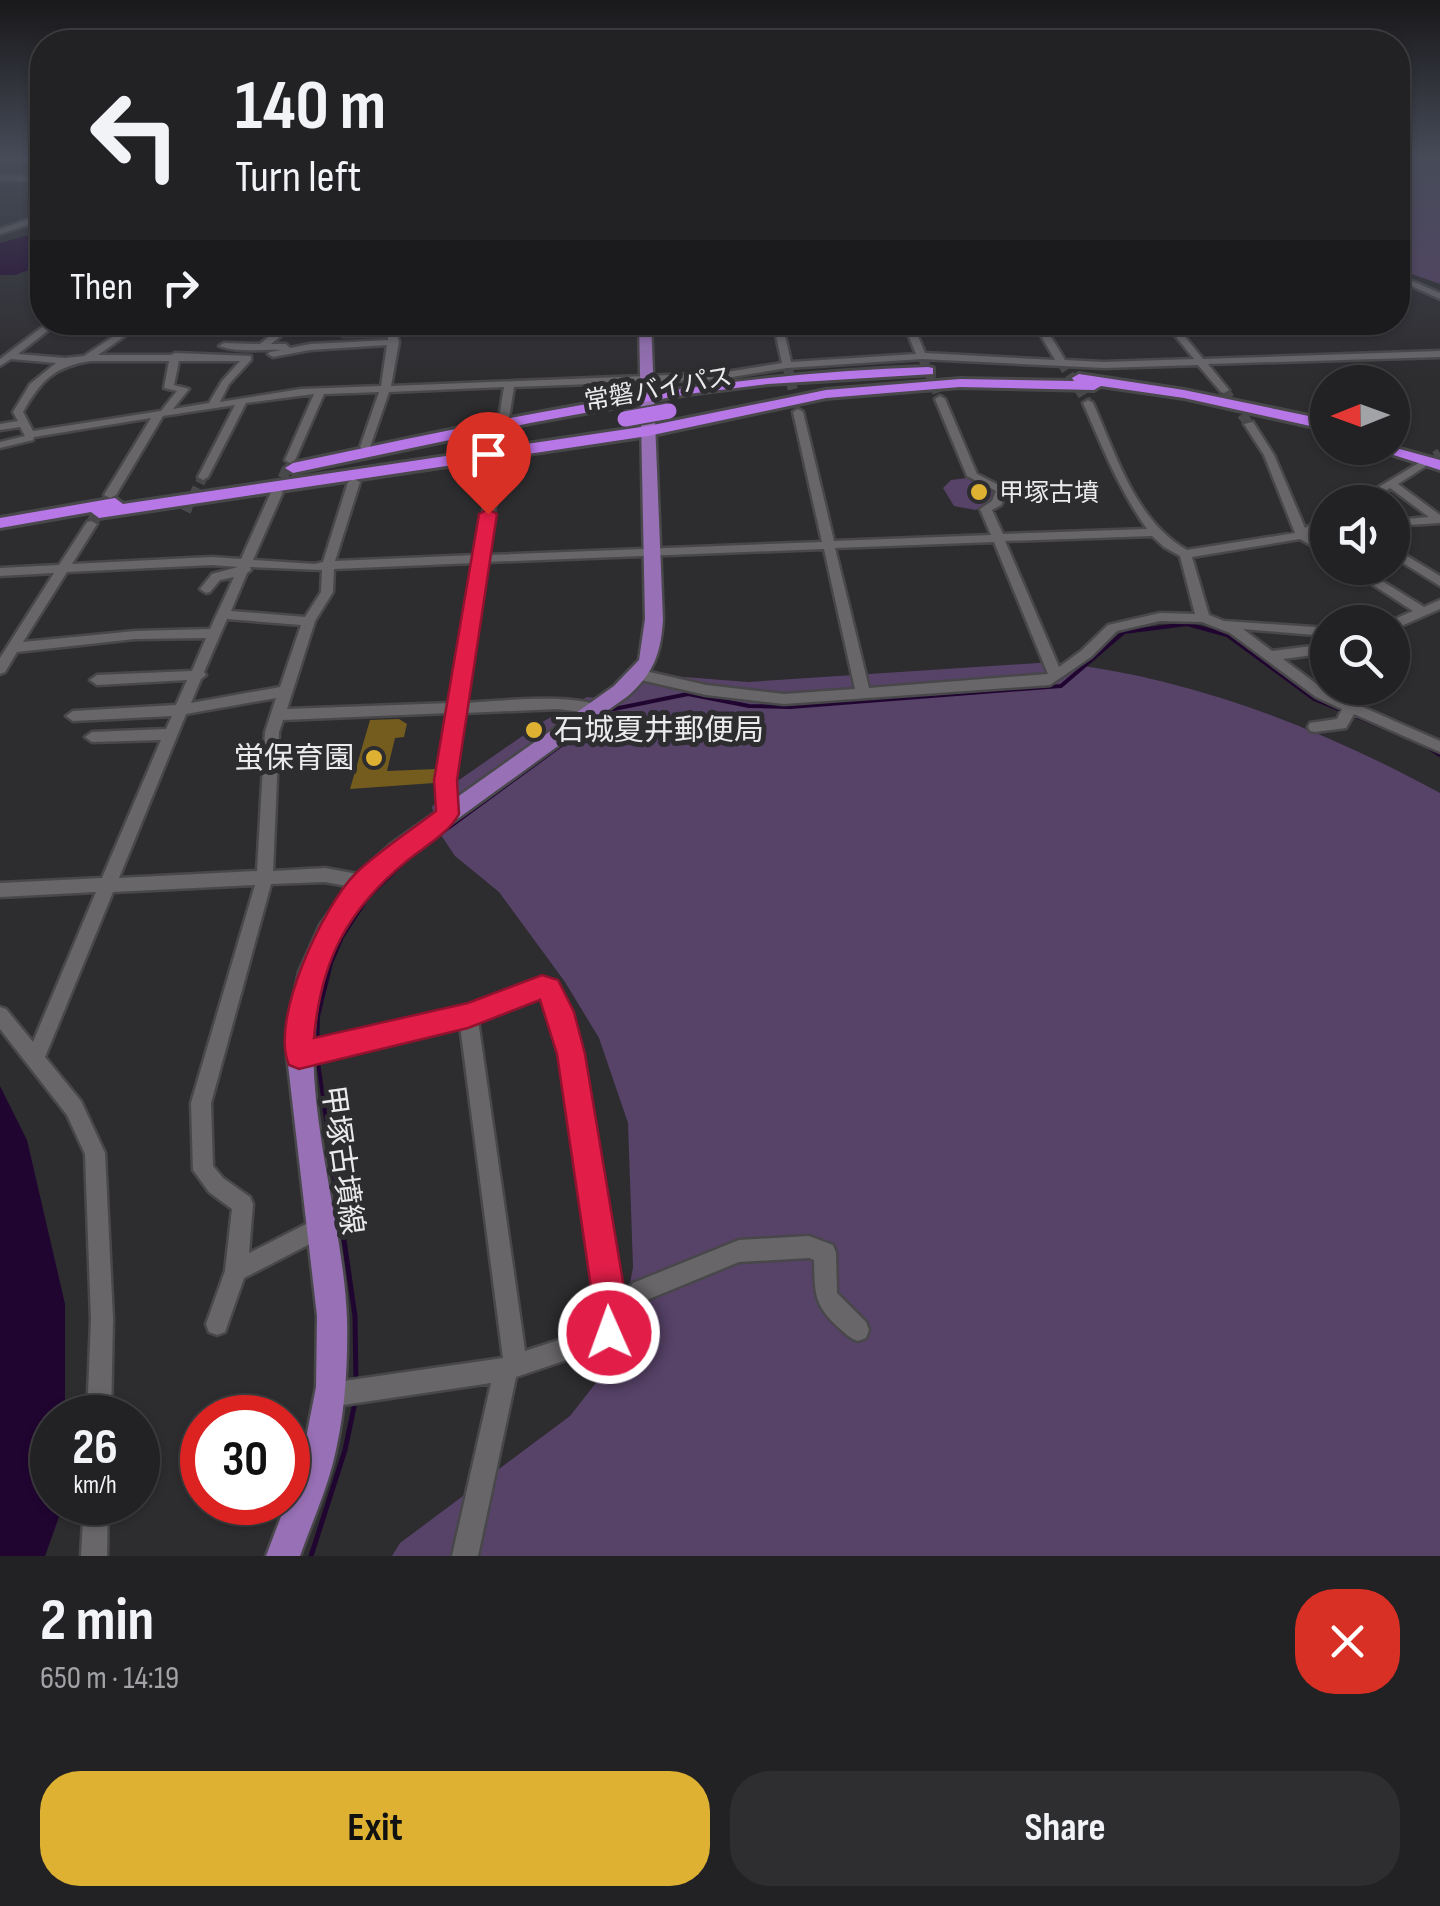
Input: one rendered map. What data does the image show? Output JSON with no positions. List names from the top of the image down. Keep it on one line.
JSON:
{"streets":{"highway":["常磐バイパス"],"main road":["甲塚古墳線"]},"places":["甲塚古墳","石城夏井郵便局","蛍保育園"],"north":"left","page":{"turn":["140 m","Turn left"],"then":"Then","speed":"26 km/h","limit":"30","heading":["2 min","650 m · 14:19"],"buttons":["Exit","Share"]}}
